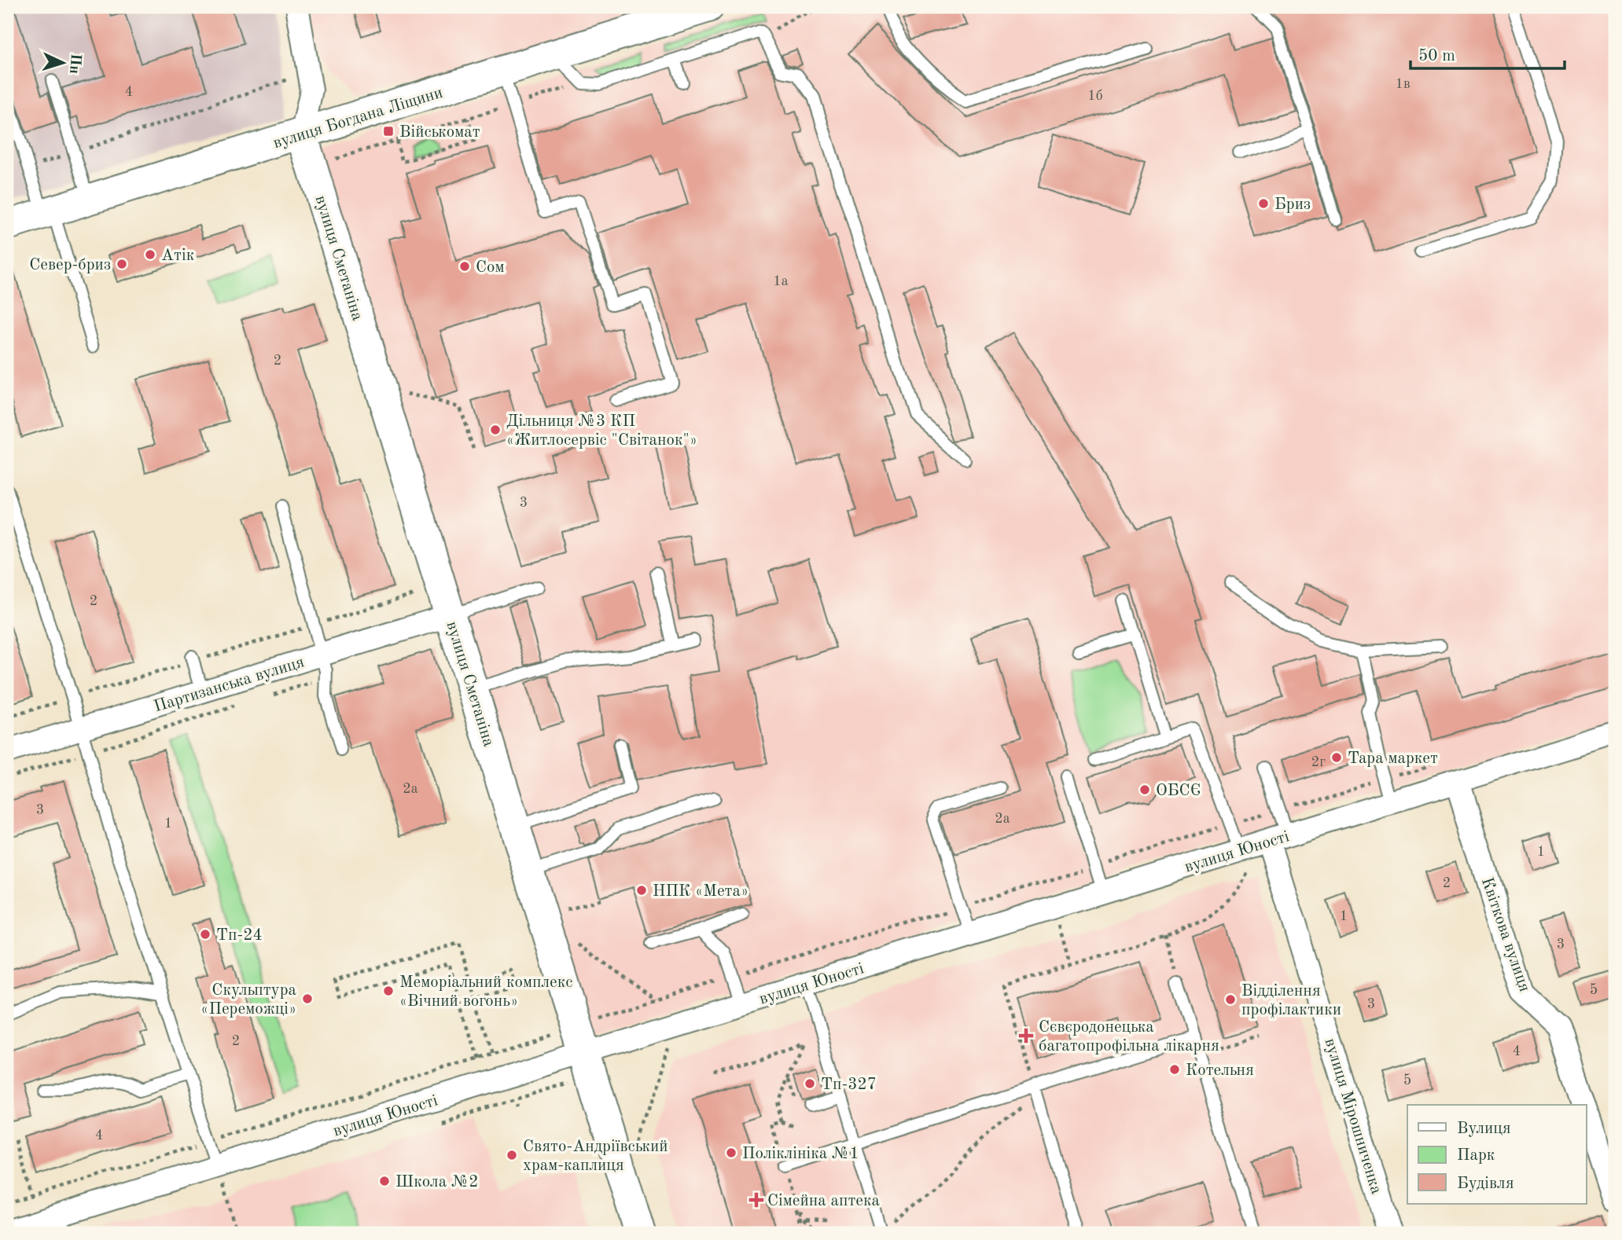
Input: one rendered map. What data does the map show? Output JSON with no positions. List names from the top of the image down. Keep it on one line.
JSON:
{"streets":{"street":["вулиця Богдана Ліщини","вулиця Сметаніна","Партизанська вулиця","вулиця Юності","Квіткова вулиця","вулиця Мірошниченка"]},"crossings":[["вулиця Богдана Ліщини","вулиця Сметаніна"],["вулиця Сметаніна","Партизанська вулиця"],["вулиця Сметаніна","вулиця Юності"],["вулиця Юності","Квіткова вулиця"],["вулиця Юності","вулиця Мірошниченка"]],"places":{"transit":["Військомат"],"other":["Бриз","Атік","Север-бриз","Сом","Дільниця №3 КП «Житлосервіс \"Світанок\"»","Тара маркет","ОБСЄ","НПК «Мета»","Тп-24","Меморіальний комплекс «Вічний вогонь»","Скульптура «Переможці»","Відділення профілактики","Котельня","Тп-327","Поліклініка №1","Свято-Андріївський храм-каплиця","Школа №2"],"health":["Сєвєродонецька багатопрофільна лікарня","Сімейна аптека"]},"house_numbers":["1в","4","1б","1а","2","3","2","2г","2а","3","2а","1","1","2","1","3","5","3","2","4","5","4"],"legend":["Вулиця","Парк","Будівля"],"scale_bar":"50 m","north":"right"}
